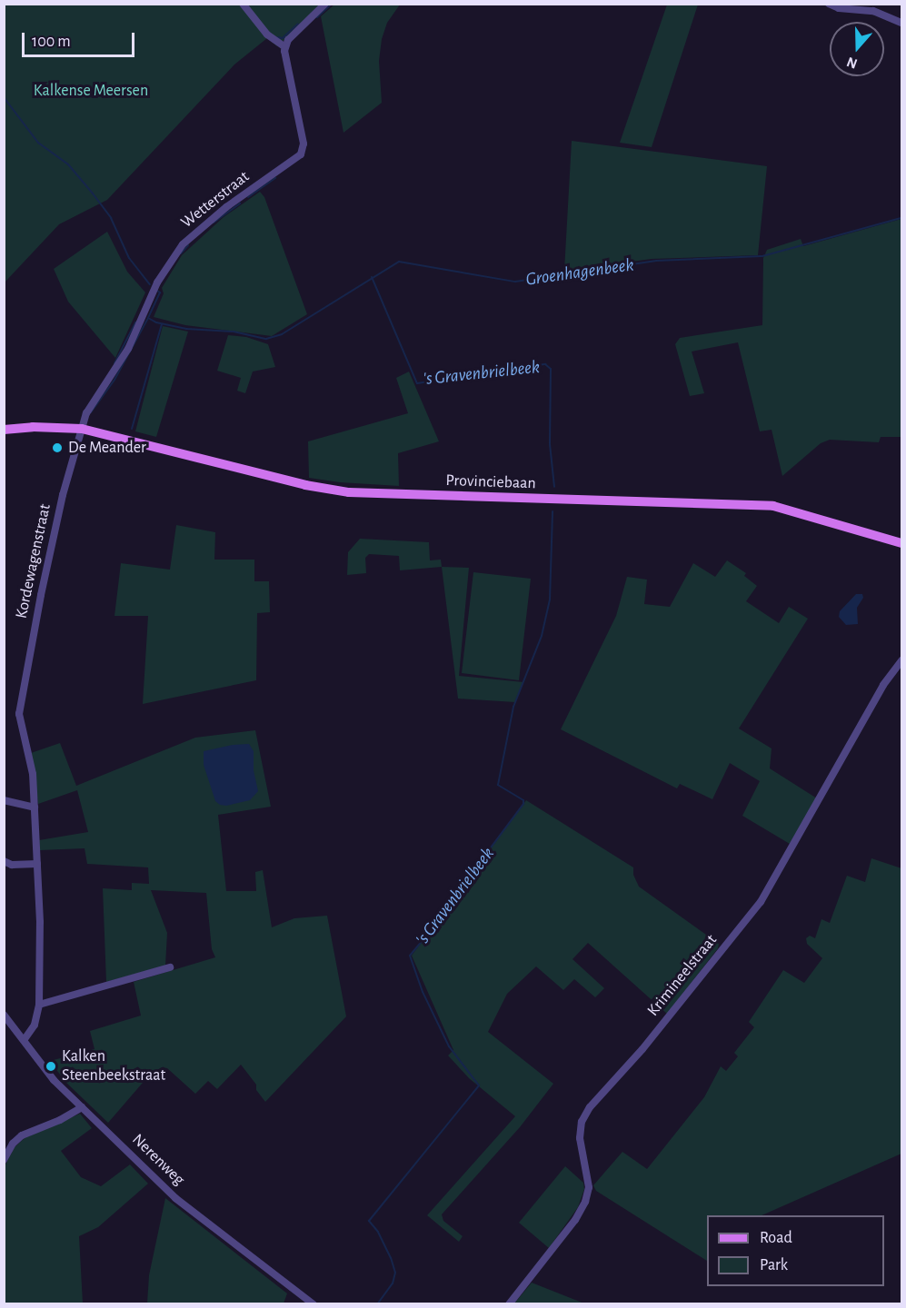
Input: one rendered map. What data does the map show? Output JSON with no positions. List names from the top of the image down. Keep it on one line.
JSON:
{"streets":{"main road":["Provinciebaan"],"street":["Wetterstraat","Kordewagenstraat","Krimineelstraat","Nerenweg"]},"crossings":[["Wetterstraat","Provinciebaan"],["Wetterstraat","Kordewagenstraat"],["Provinciebaan","Kordewagenstraat"],["Kordewagenstraat","Nerenweg"]],"water":["Groenhagenbeek","'s Gravenbrielbeek"],"parks":["Kalkense Meersen"],"places":["De Meander","Kalken Steenbeekstraat"],"legend":["Road","Park"],"scale_bar":"100 m","north":"bottom"}
